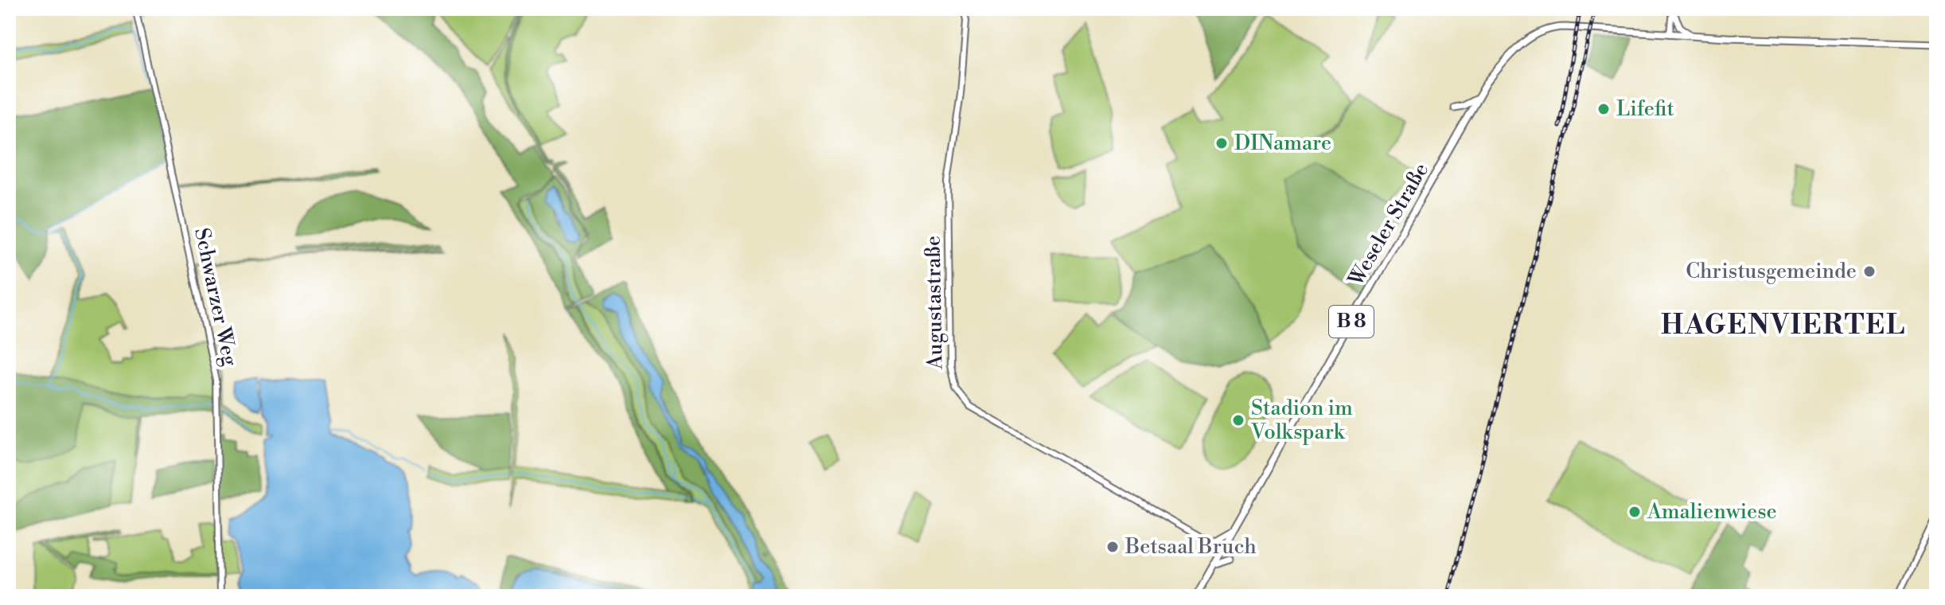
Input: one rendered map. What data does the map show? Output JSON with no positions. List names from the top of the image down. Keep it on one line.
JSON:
{"streets":{"main road":["Weseler Straße","Schwarzer Weg","Augustastraße","B 8"]},"crossings":[["Weseler Straße","Augustastraße"],["Weseler Straße","B 8"]],"districts":["HAGENVIERTEL"],"places":["Lifefit","DINamare","Christusgemeinde","Stadion im Volkspark","Amalienwiese","Betsaal Bruch"]}
